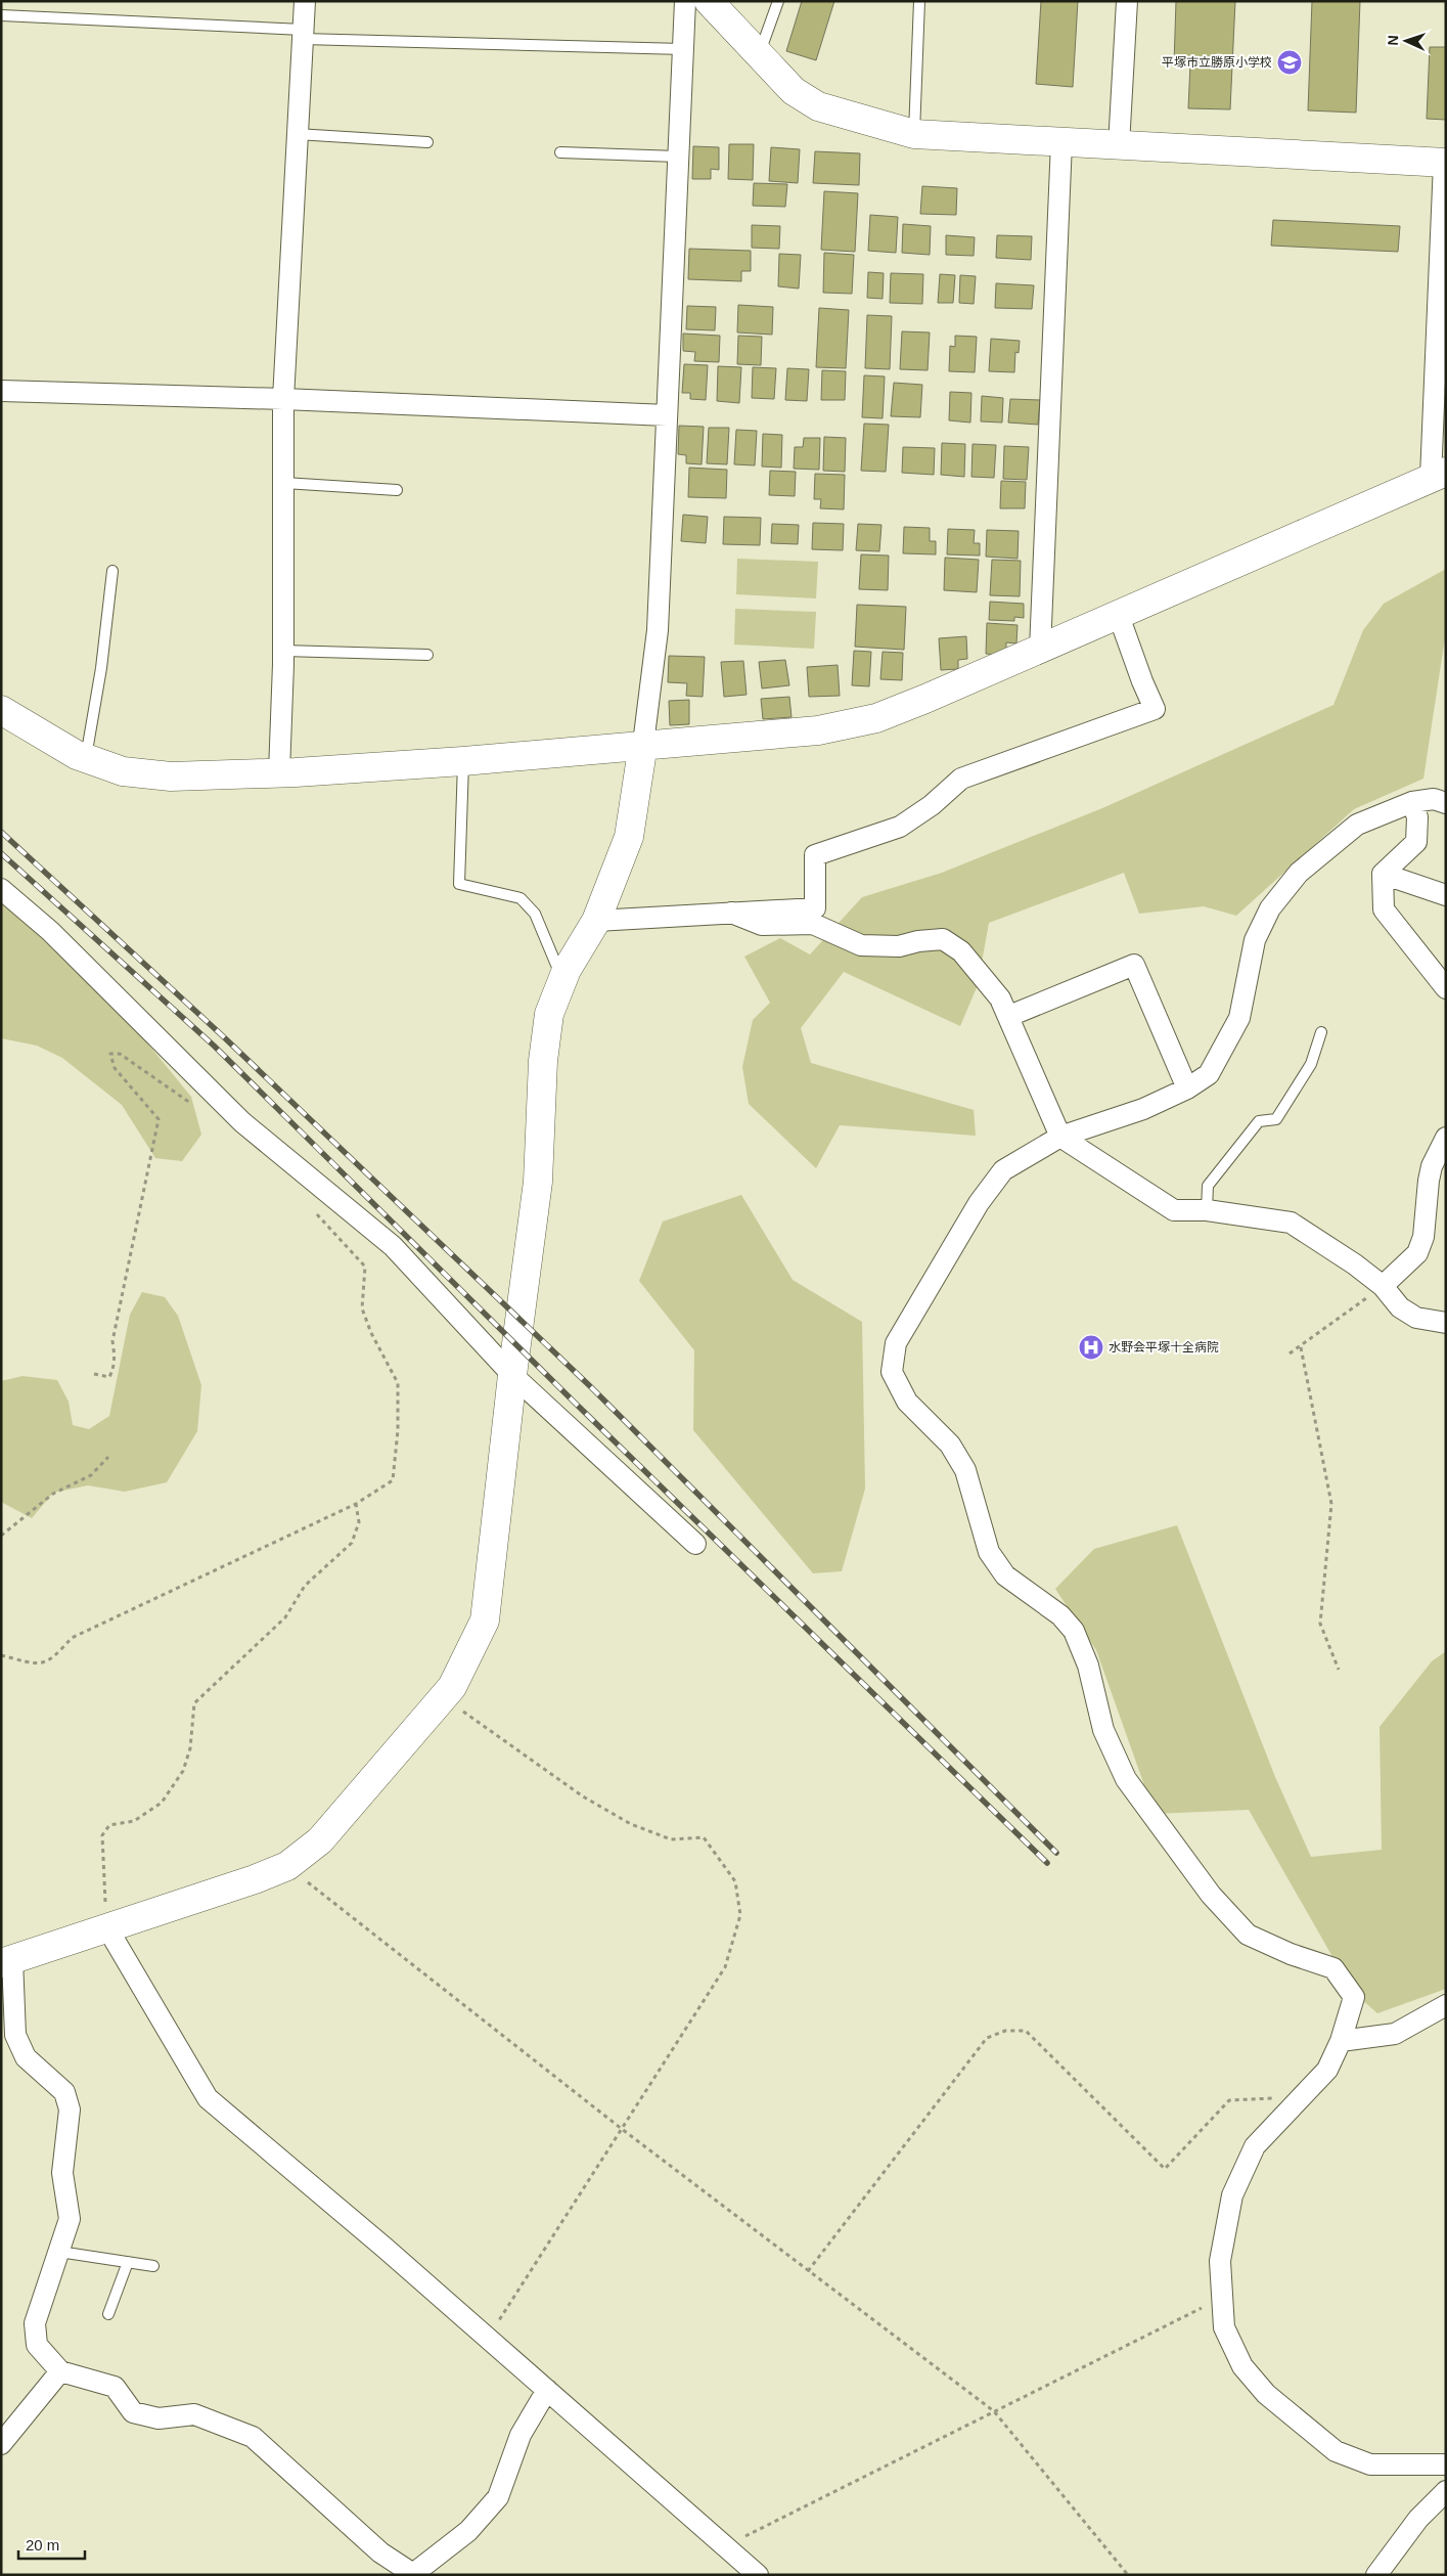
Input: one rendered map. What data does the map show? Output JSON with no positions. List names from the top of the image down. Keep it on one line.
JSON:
{"places":{"school or university":["平塚市立勝原小学校"],"hospital":["水野会平塚十全病院"]},"scale_bar":"20 m","north":"left"}
